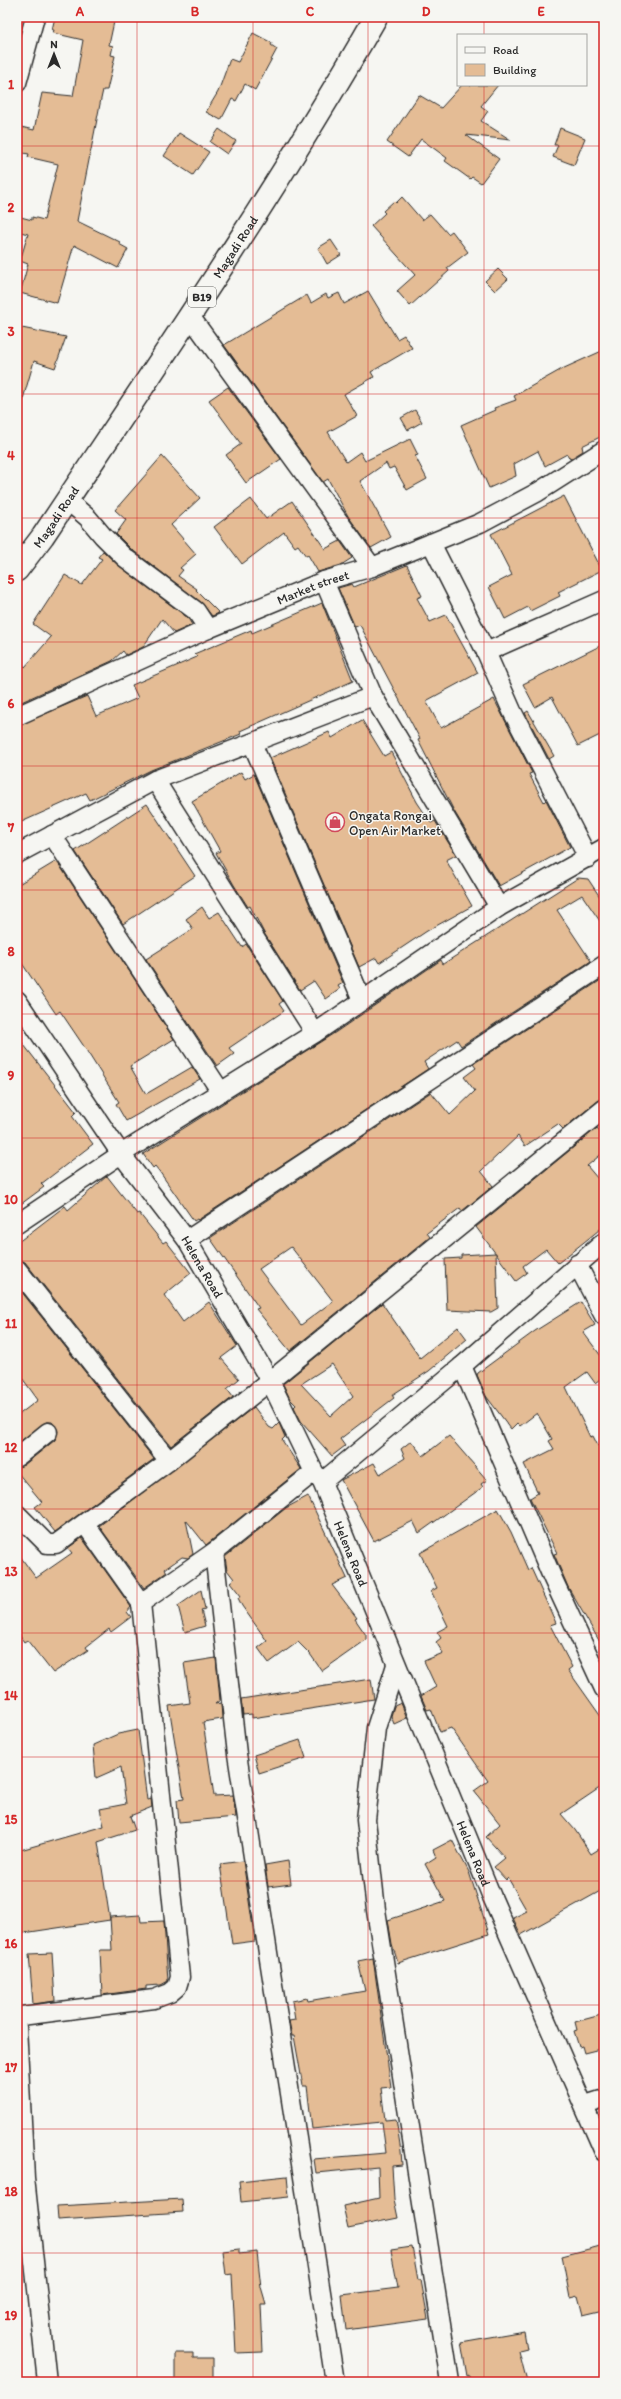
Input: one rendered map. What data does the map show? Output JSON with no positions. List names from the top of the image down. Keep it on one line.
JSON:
{"streets":{"highway":["Magadi Road","B19"],"street":["Market street","Helena Road"]},"places":{"shop":["Ongata Rongai Open Air Market"]},"legend":["Road","Building"],"north":"top","grid":{"columns":["A","B","C","D","E"],"rows":["1","2","3","4","5","6","7","8","9","10","11","12","13","14","15","16","17","18","19"]}}
